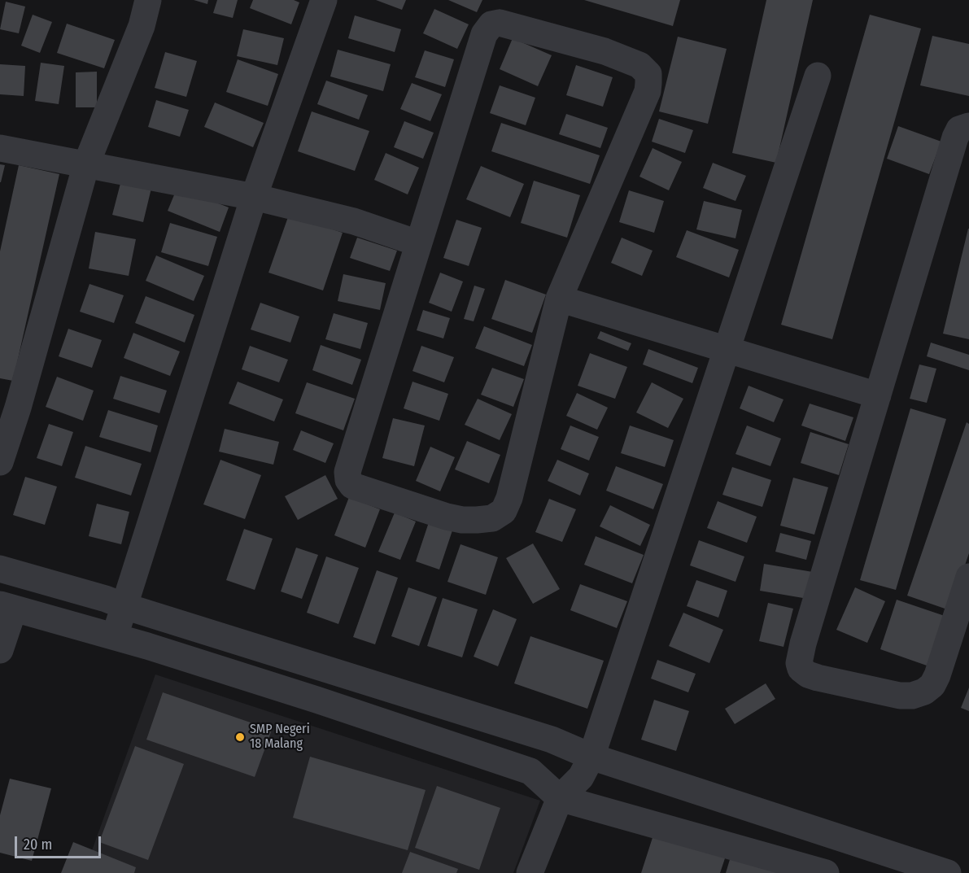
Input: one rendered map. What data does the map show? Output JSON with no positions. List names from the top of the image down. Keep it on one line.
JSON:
{"places":["SMP Negeri 18 Malang"],"scale_bar":"20 m"}
